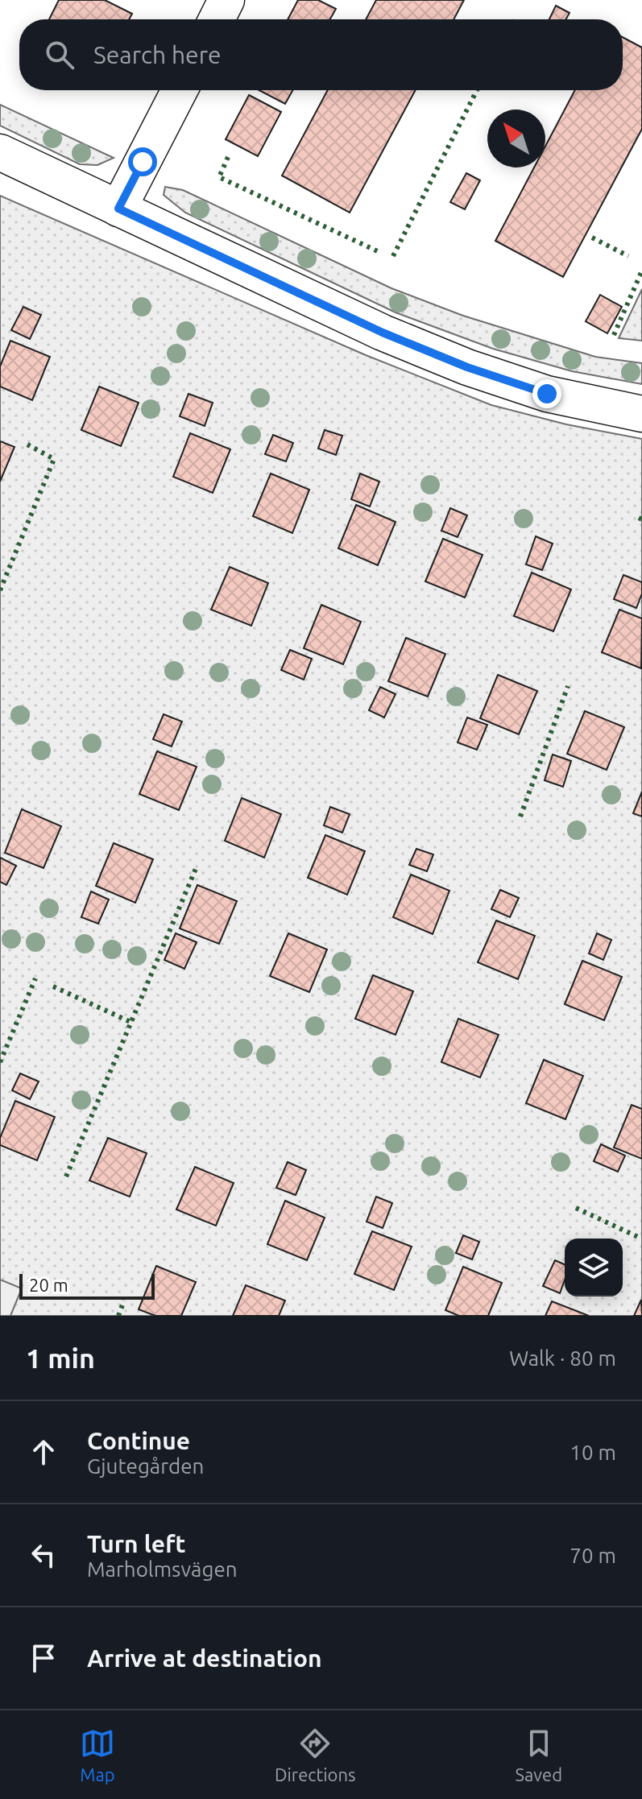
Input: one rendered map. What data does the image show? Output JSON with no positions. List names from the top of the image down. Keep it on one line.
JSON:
{"scale_bar":"20 m","north":"top left","page":{"search":"Search here","scale":"20 m","heading":["1 min","Walk · 80 m"],"list":[["Continue","Gjutegården","10 m"],["Turn left","Marholmsvägen","70 m"],"Arrive at destination"],"nav":["Map","Directions","Saved"]}}
